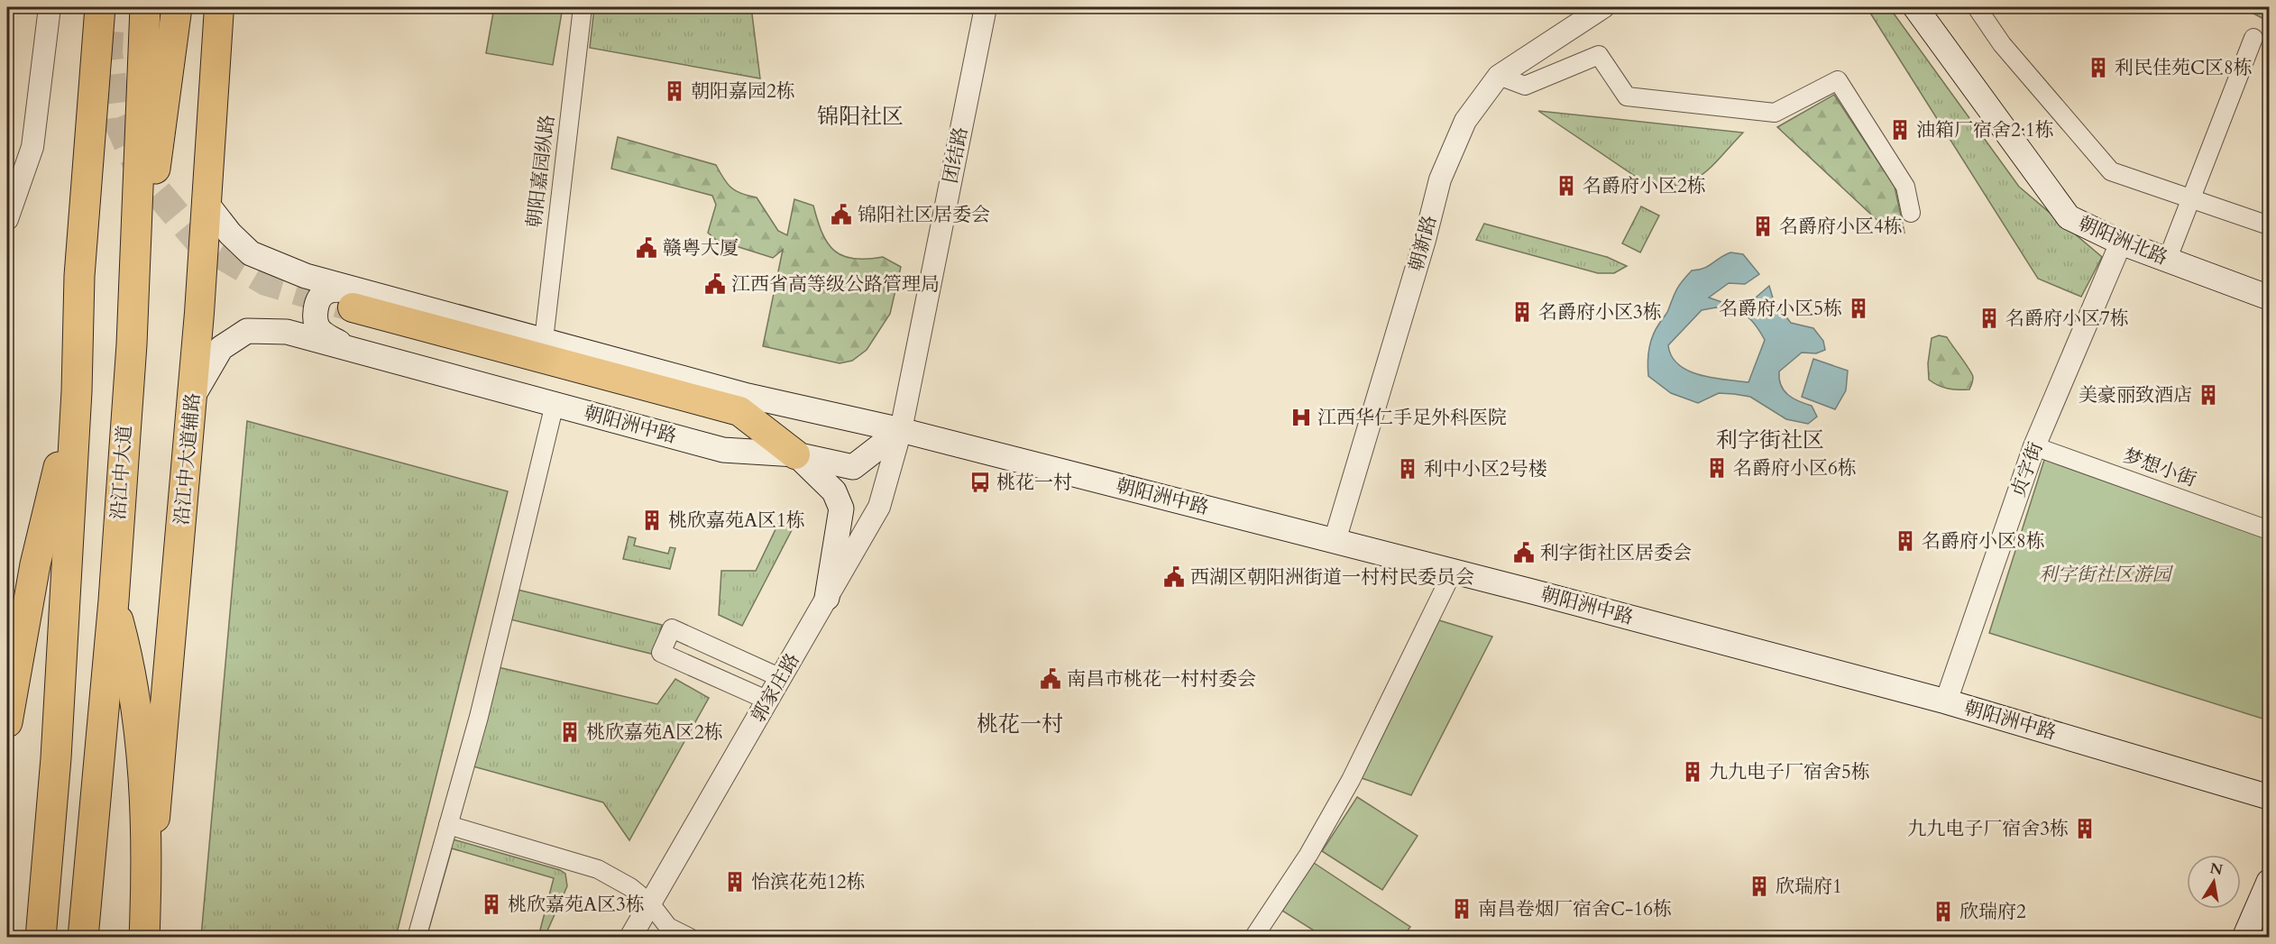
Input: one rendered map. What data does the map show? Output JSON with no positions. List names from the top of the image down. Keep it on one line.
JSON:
{"streets":{"highway":["沿江中大道"],"main road":["朝阳洲北路","朝阳洲中路","沿江中大道辅路"],"street":["团结路","朝阳嘉园纵路","朝新路","梦想小街","贞字街","郭家庄路"]},"crossings":[["团结路","朝阳洲中路"],["团结路","郭家庄路"],["朝阳嘉园纵路","朝阳洲中路"],["朝阳洲北路","贞字街"],["朝新路","朝阳洲中路"],["朝阳洲中路","沿江中大道辅路"],["朝阳洲中路","贞字街"],["朝阳洲中路","郭家庄路"],["梦想小街","贞字街"]],"districts":["锦阳社区","利字街社区","桃花一村"],"parks":["利字街社区游园"],"places":{"building":["利民佳苑C区8栋","朝阳嘉园2栋","油箱厂宿舍2·1栋","名爵府小区2栋","名爵府小区4栋","名爵府小区5栋","名爵府小区3栋","名爵府小区7栋","美豪丽致酒店","名爵府小区6栋","利中小区2号楼","桃欣嘉苑A区1栋","名爵府小区8栋","桃欣嘉苑A区2栋","九九电子厂宿舍5栋","九九电子厂宿舍3栋","怡滨花苑12栋","欣瑞府1","桃欣嘉苑A区3栋","南昌卷烟厂宿舍C-16栋","欣瑞府2"],"public building":["锦阳社区居委会","赣粤大厦","江西省高等级公路管理局","利字街社区居委会","西湖区朝阳洲街道一村村民委员会","南昌市桃花一村村委会"],"hospital":["江西华仁手足外科医院"],"bus stop":["桃花一村"]},"north":"top"}
